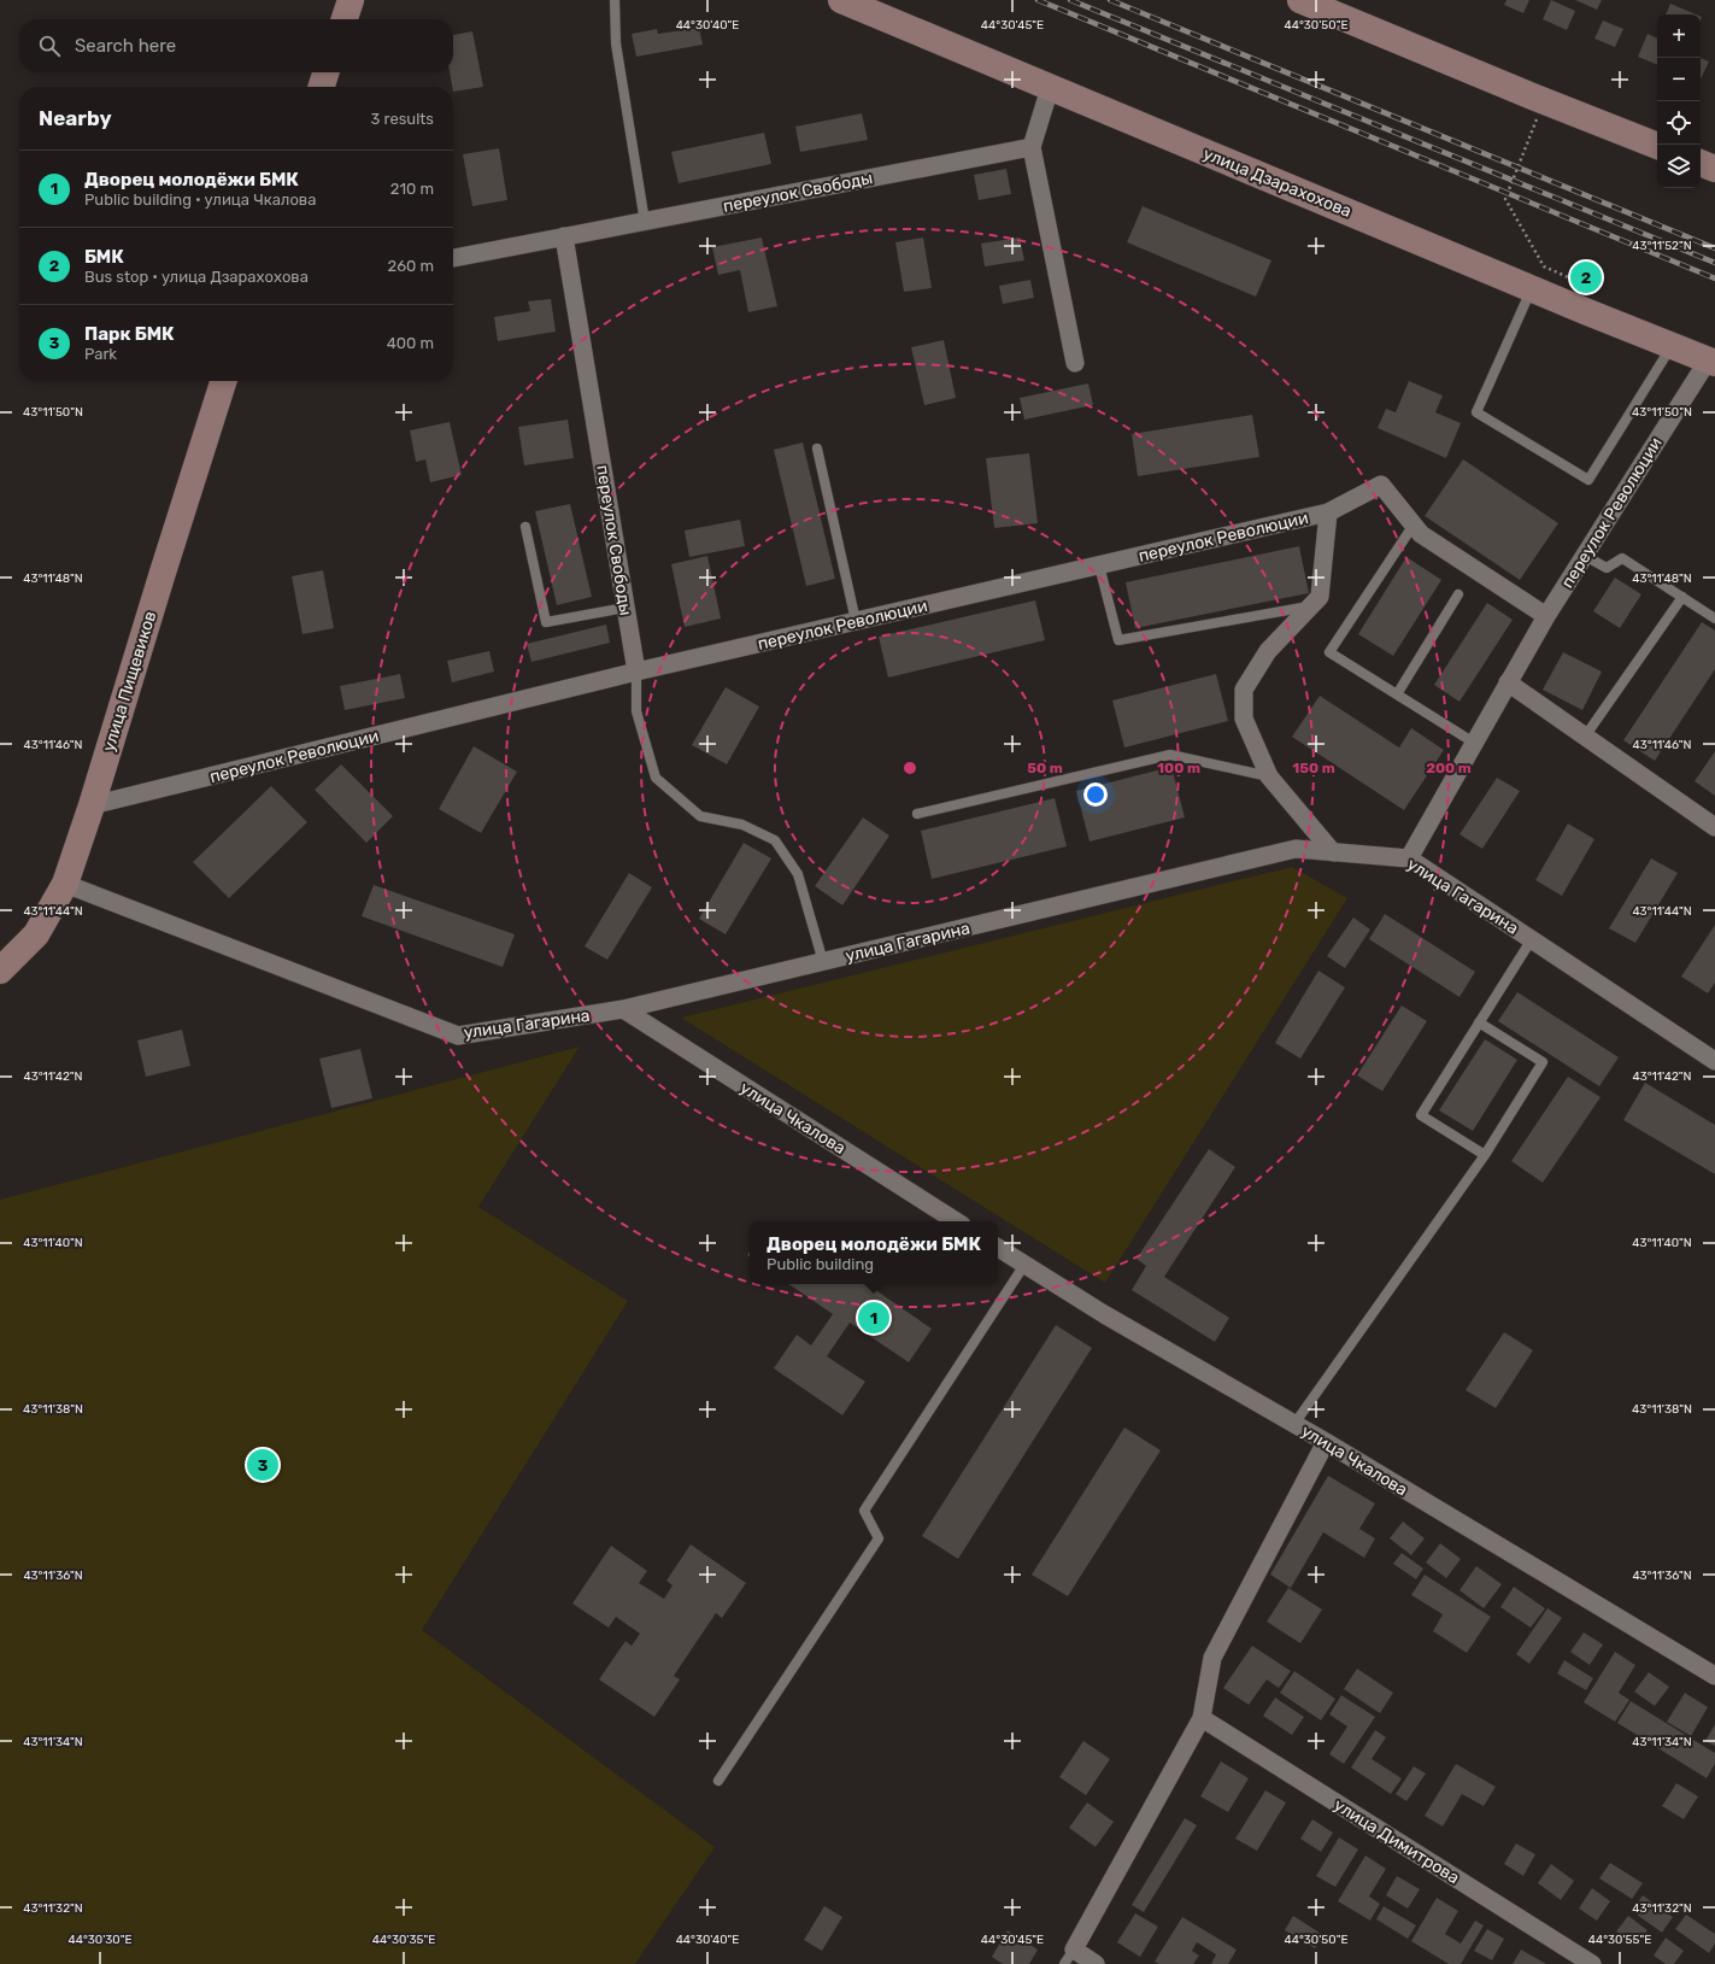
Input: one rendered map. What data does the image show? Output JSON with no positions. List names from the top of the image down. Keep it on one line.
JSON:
{"streets":{"street":["улица Дзарахохова","переулок Свободы","переулок Революции","улица Пищевиков","улица Гагарина","улица Чкалова","улица Димитрова"]},"crossings":[["улица Дзарахохова","переулок Революции"],["переулок Свободы","переулок Революции"],["переулок Революции","улица Пищевиков"],["переулок Революции","улица Гагарина"],["улица Пищевиков","улица Гагарина"],["улица Гагарина","улица Чкалова"]],"page":{"map_buttons":["+","−"],"search":"Search here","heading":["Nearby","3 results"],"list":[{"mark":"1","name":"Дворец молодёжи БМК","note":"Public building · улица Чкалова","value":"210 m"},{"mark":"2","name":"БМК","note":"Bus stop · улица Дзарахохова","value":"260 m"},{"mark":"3","name":"Парк БМК","note":"Park","value":"400 m"}],"pins":["2","1","3"],"popup":["Дворец молодёжи БМК","Public building"]},"coordinates":["44°30'40\"E","44°30'45\"E","44°30'50\"E","43°11'52\"N","43°11'50\"N","43°11'48\"N","43°11'46\"N","43°11'44\"N","43°11'42\"N","43°11'40\"N","43°11'38\"N","43°11'36\"N","43°11'34\"N","43°11'32\"N","44°30'30\"E","44°30'35\"E","44°30'55\"E"],"rings":["50 m","100 m","150 m","200 m"]}
